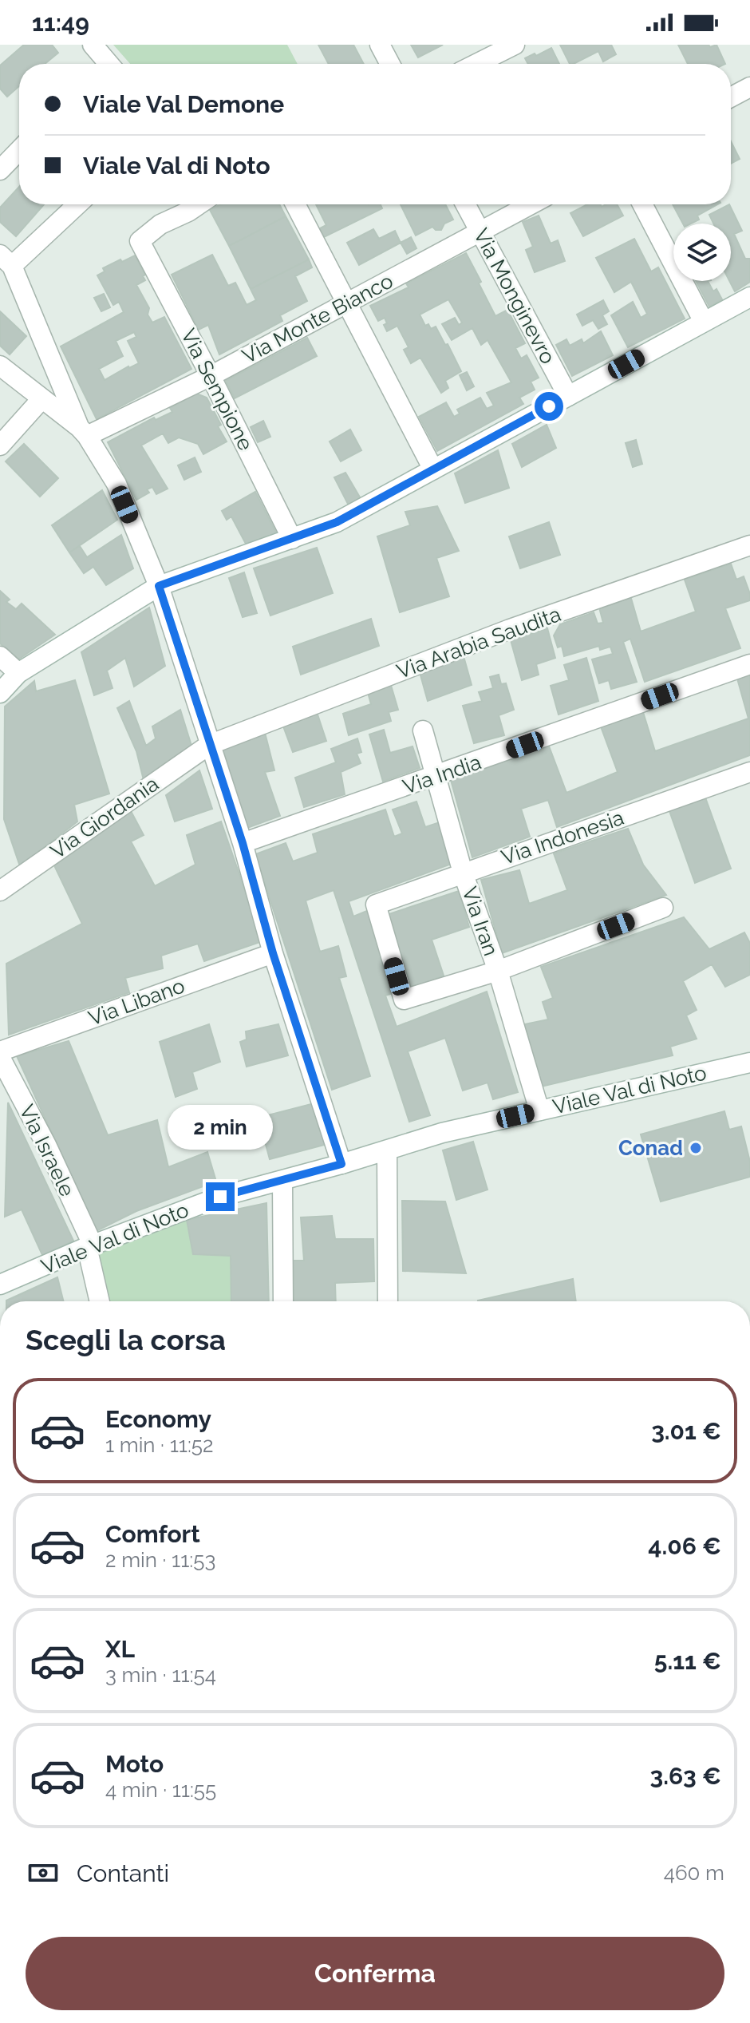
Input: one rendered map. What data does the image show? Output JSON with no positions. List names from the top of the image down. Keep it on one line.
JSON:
{"streets":{"street":["Via Monginevro","Via Monte Bianco","Via Sempione","Via Arabia Saudita","Via India","Via Giordania","Via Indonesia","Via Iran","Via Libano","Viale Val di Noto","Via Israele"]},"crossings":[["Via Monginevro","Via Monte Bianco"],["Via Monte Bianco","Via Sempione"],["Via Arabia Saudita","Via Giordania"],["Via India","Via Iran"],["Via Indonesia","Via Iran"],["Via Iran","Viale Val di Noto"],["Viale Val di Noto","Via Israele"]],"places":["Conad"],"page":{"status":"11:49","banner":["Viale Val Demone","Viale Val di Noto"],"bubble":"2 min","heading":"Scegli la corsa","list":[{"name":"Economy","note":"1 min · 11:52","value":"3.01 €"},{"name":"Comfort","note":"2 min · 11:53","value":"4.06 €"},{"name":"XL","note":"3 min · 11:54","value":"5.11 €"},{"name":"Moto","note":"4 min · 11:55","value":"3.63 €"}],"pay":["Contanti","460 m"],"buttons":"Conferma"}}
